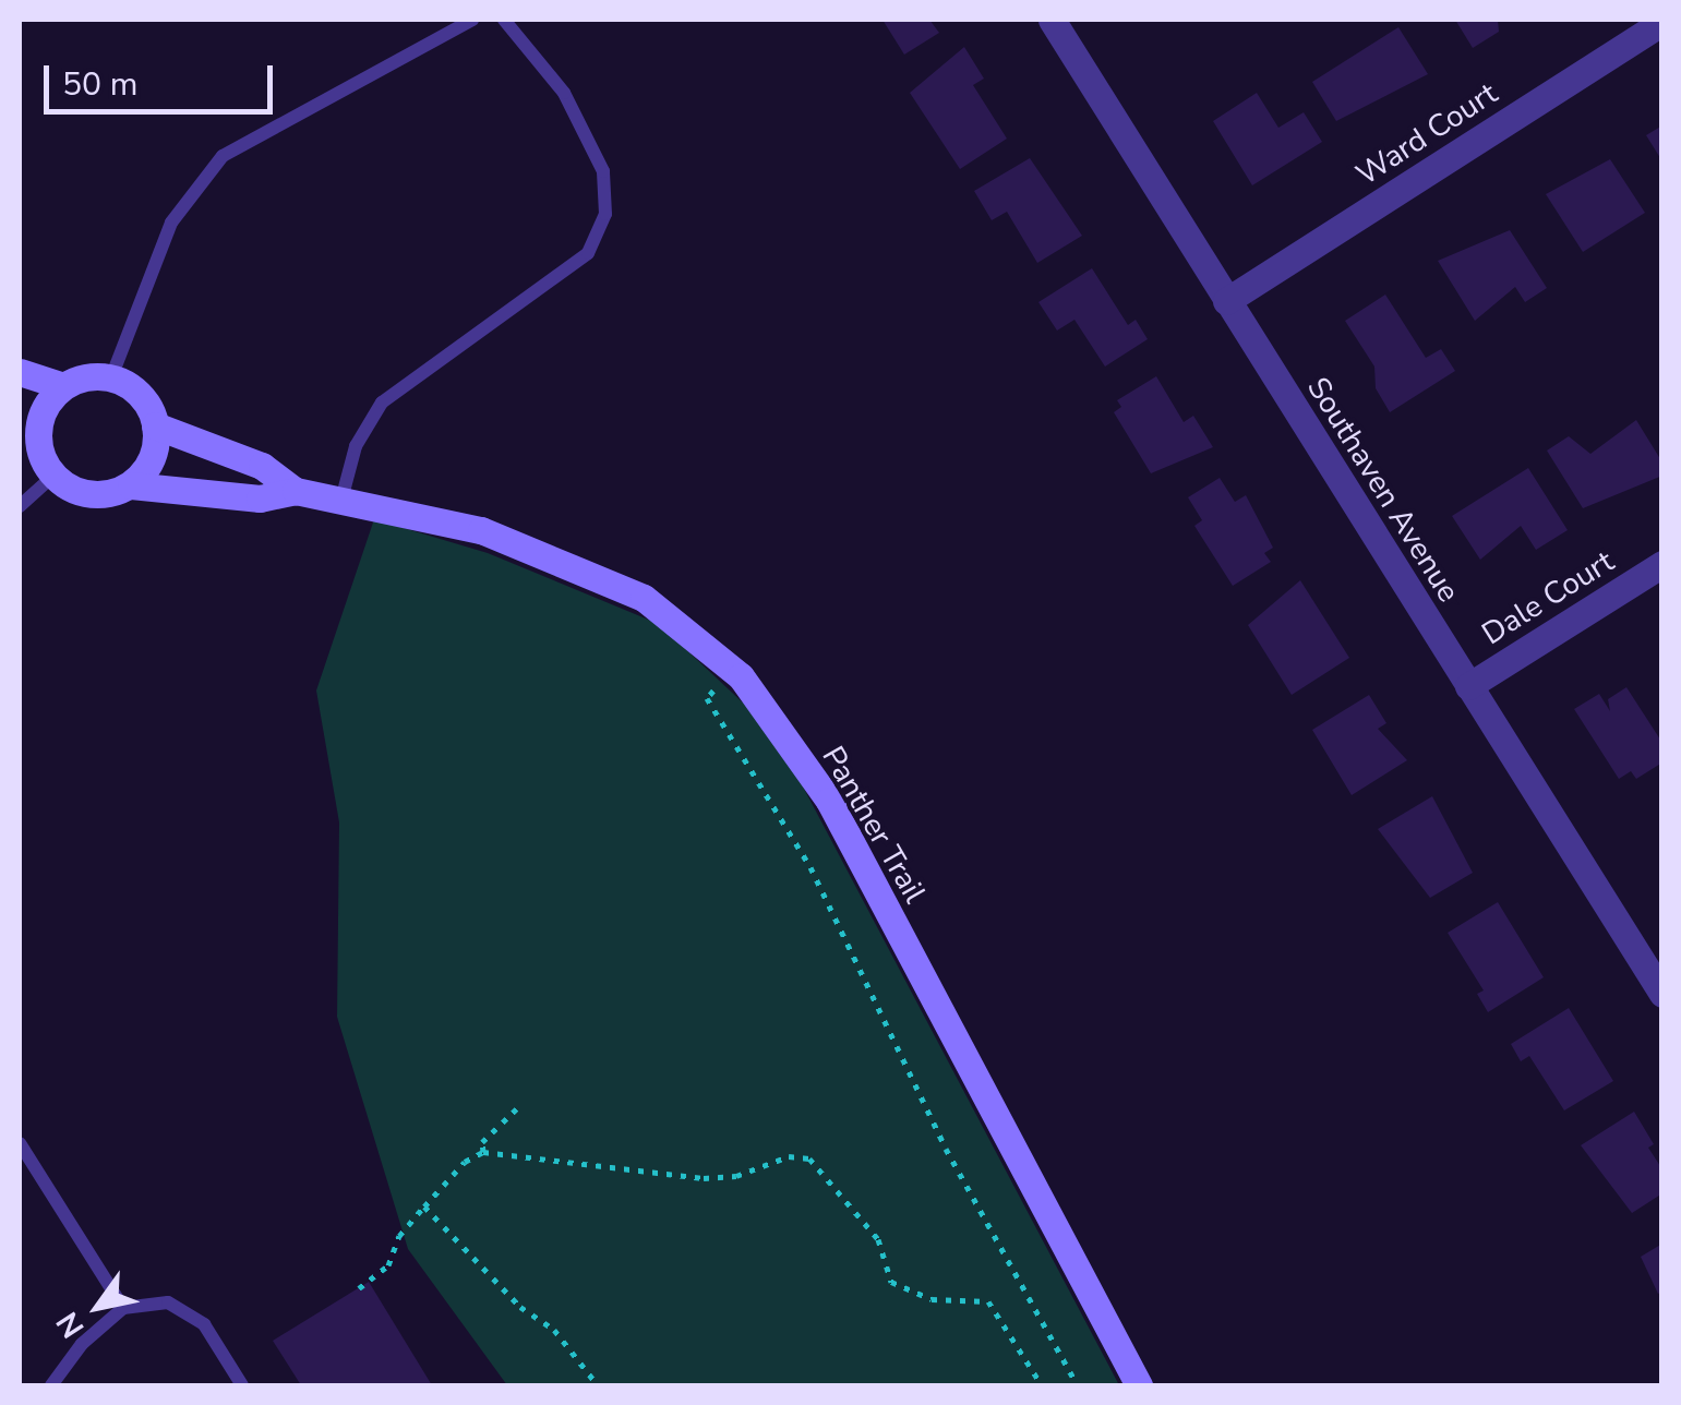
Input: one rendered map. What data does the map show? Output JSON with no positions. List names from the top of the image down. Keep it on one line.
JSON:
{"streets":{"street":["Ward Court","Southaven Avenue","Dale Court","Panther Trail"]},"crossings":[["Ward Court","Southaven Avenue"],["Southaven Avenue","Dale Court"]],"scale_bar":"50 m","north":"bottom left"}
